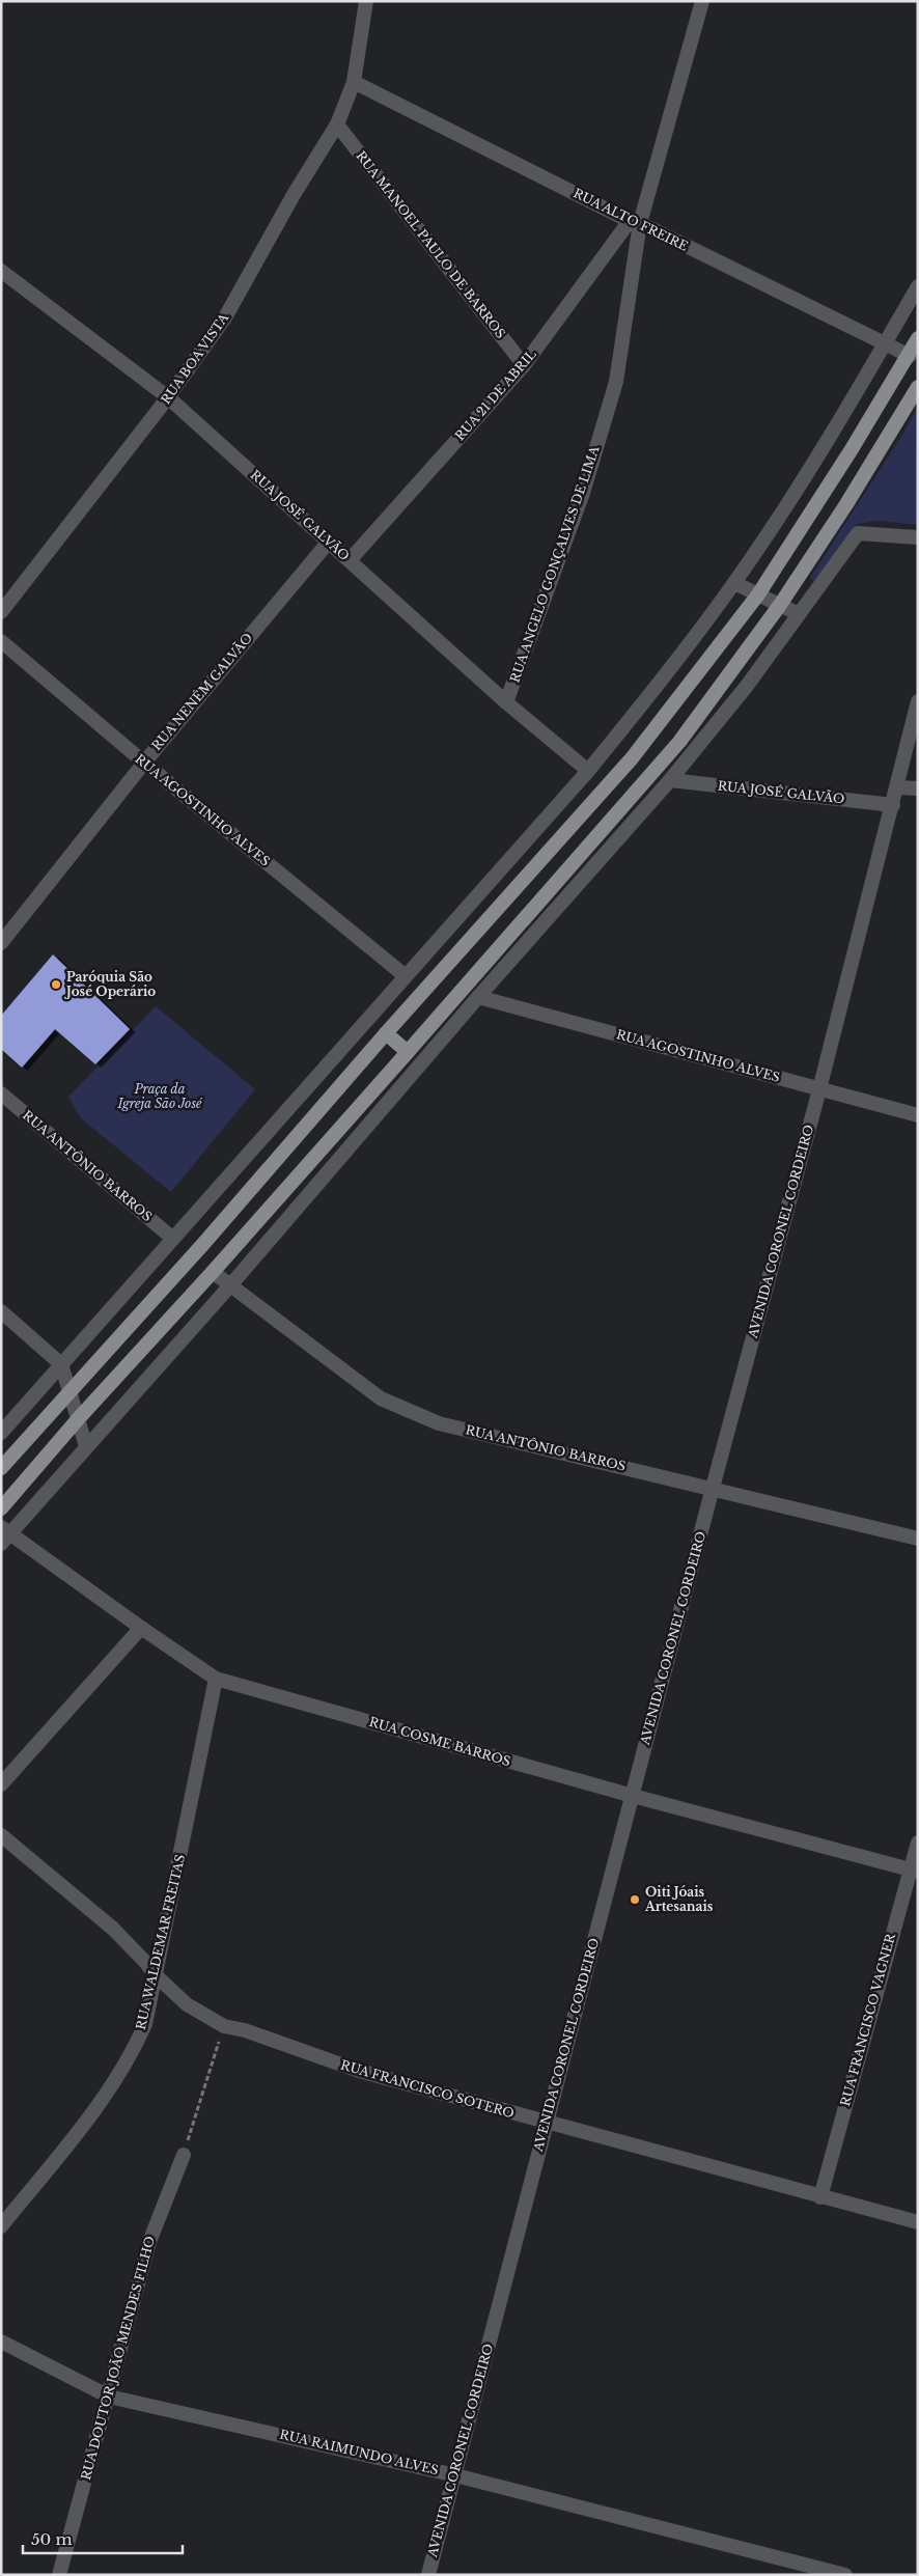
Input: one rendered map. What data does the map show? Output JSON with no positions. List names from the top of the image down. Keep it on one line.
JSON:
{"streets":{"street":["RUA ALTO FREIRE","RUA MANOEL PAULO DE BARROS","RUA BOA VISTA","RUA 21 DE ABRIL","RUA JOSÉ GALVÃO","RUA ANGELO GONÇALVES DE LIMA","RUA NENÉM GALVÃO","RUA AGOSTINHO ALVES","RUA ANTÔNIO BARROS","AVENIDA CORONEL CORDEIRO","RUA COSME BARROS","RUA WALDEMAR FREITAS","RUA FRANCISCO VAGNER","RUA FRANCISCO SOTERO","RUA DOUTOR JOÃO MENDES FILHO","RUA RAIMUNDO ALVES"]},"crossings":[["RUA ALTO FREIRE","RUA BOA VISTA"],["RUA ALTO FREIRE","RUA 21 DE ABRIL"],["RUA ALTO FREIRE","RUA ANGELO GONÇALVES DE LIMA"],["RUA MANOEL PAULO DE BARROS","RUA BOA VISTA"],["RUA MANOEL PAULO DE BARROS","RUA 21 DE ABRIL"],["RUA BOA VISTA","RUA JOSÉ GALVÃO"],["RUA 21 DE ABRIL","RUA JOSÉ GALVÃO"],["RUA 21 DE ABRIL","RUA ANGELO GONÇALVES DE LIMA"],["RUA JOSÉ GALVÃO","RUA ANGELO GONÇALVES DE LIMA"],["RUA JOSÉ GALVÃO","RUA NENÉM GALVÃO"],["RUA JOSÉ GALVÃO","AVENIDA CORONEL CORDEIRO"],["RUA NENÉM GALVÃO","RUA AGOSTINHO ALVES"],["RUA AGOSTINHO ALVES","AVENIDA CORONEL CORDEIRO"],["RUA ANTÔNIO BARROS","AVENIDA CORONEL CORDEIRO"],["AVENIDA CORONEL CORDEIRO","RUA COSME BARROS"],["AVENIDA CORONEL CORDEIRO","RUA FRANCISCO SOTERO"],["AVENIDA CORONEL CORDEIRO","RUA RAIMUNDO ALVES"],["RUA COSME BARROS","RUA WALDEMAR FREITAS"],["RUA COSME BARROS","RUA FRANCISCO VAGNER"],["RUA WALDEMAR FREITAS","RUA FRANCISCO SOTERO"],["RUA FRANCISCO VAGNER","RUA FRANCISCO SOTERO"],["RUA DOUTOR JOÃO MENDES FILHO","RUA RAIMUNDO ALVES"]],"parks":["Praça da Igreja São José"],"places":["Paróquia São José Operário","Oiti Jóais Artesanais"],"scale_bar":"50 m"}
